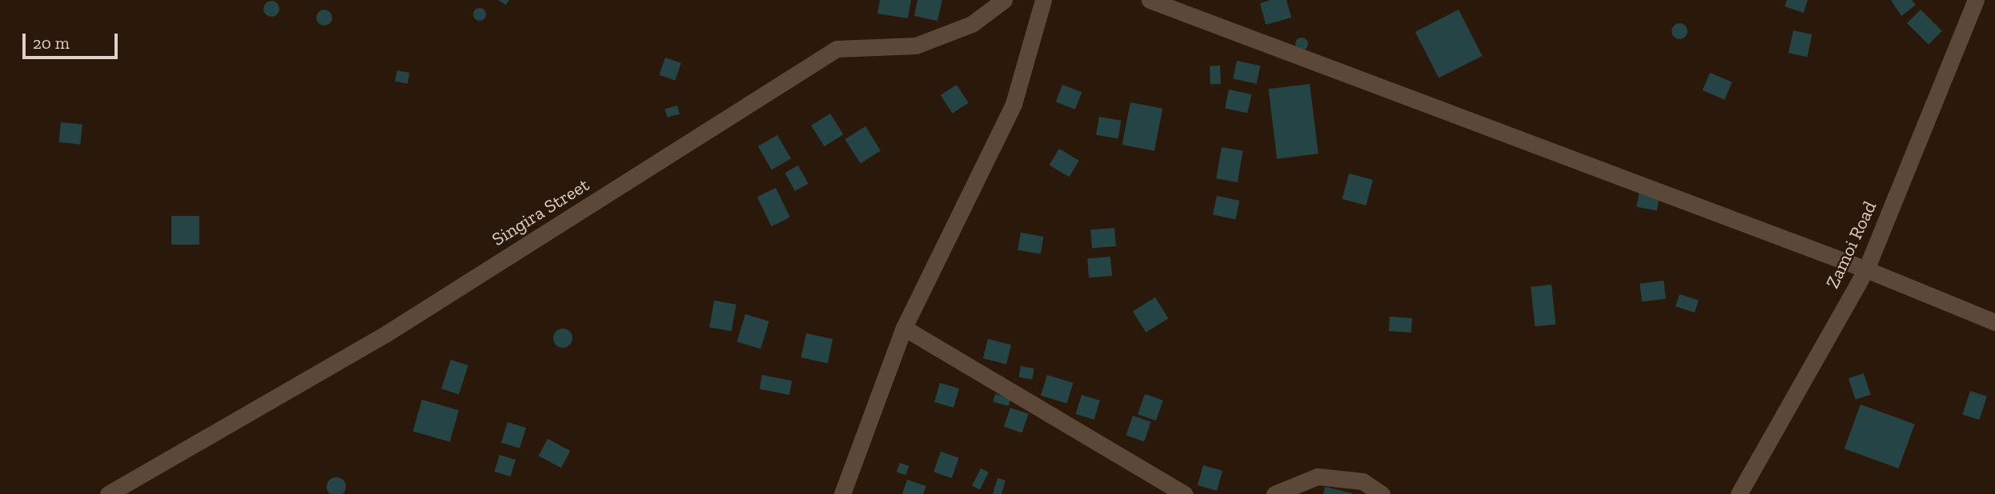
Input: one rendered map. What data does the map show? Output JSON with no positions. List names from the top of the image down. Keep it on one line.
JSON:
{"streets":{"street":["Singira Street","Zamoi Road"]},"scale_bar":"20 m"}
